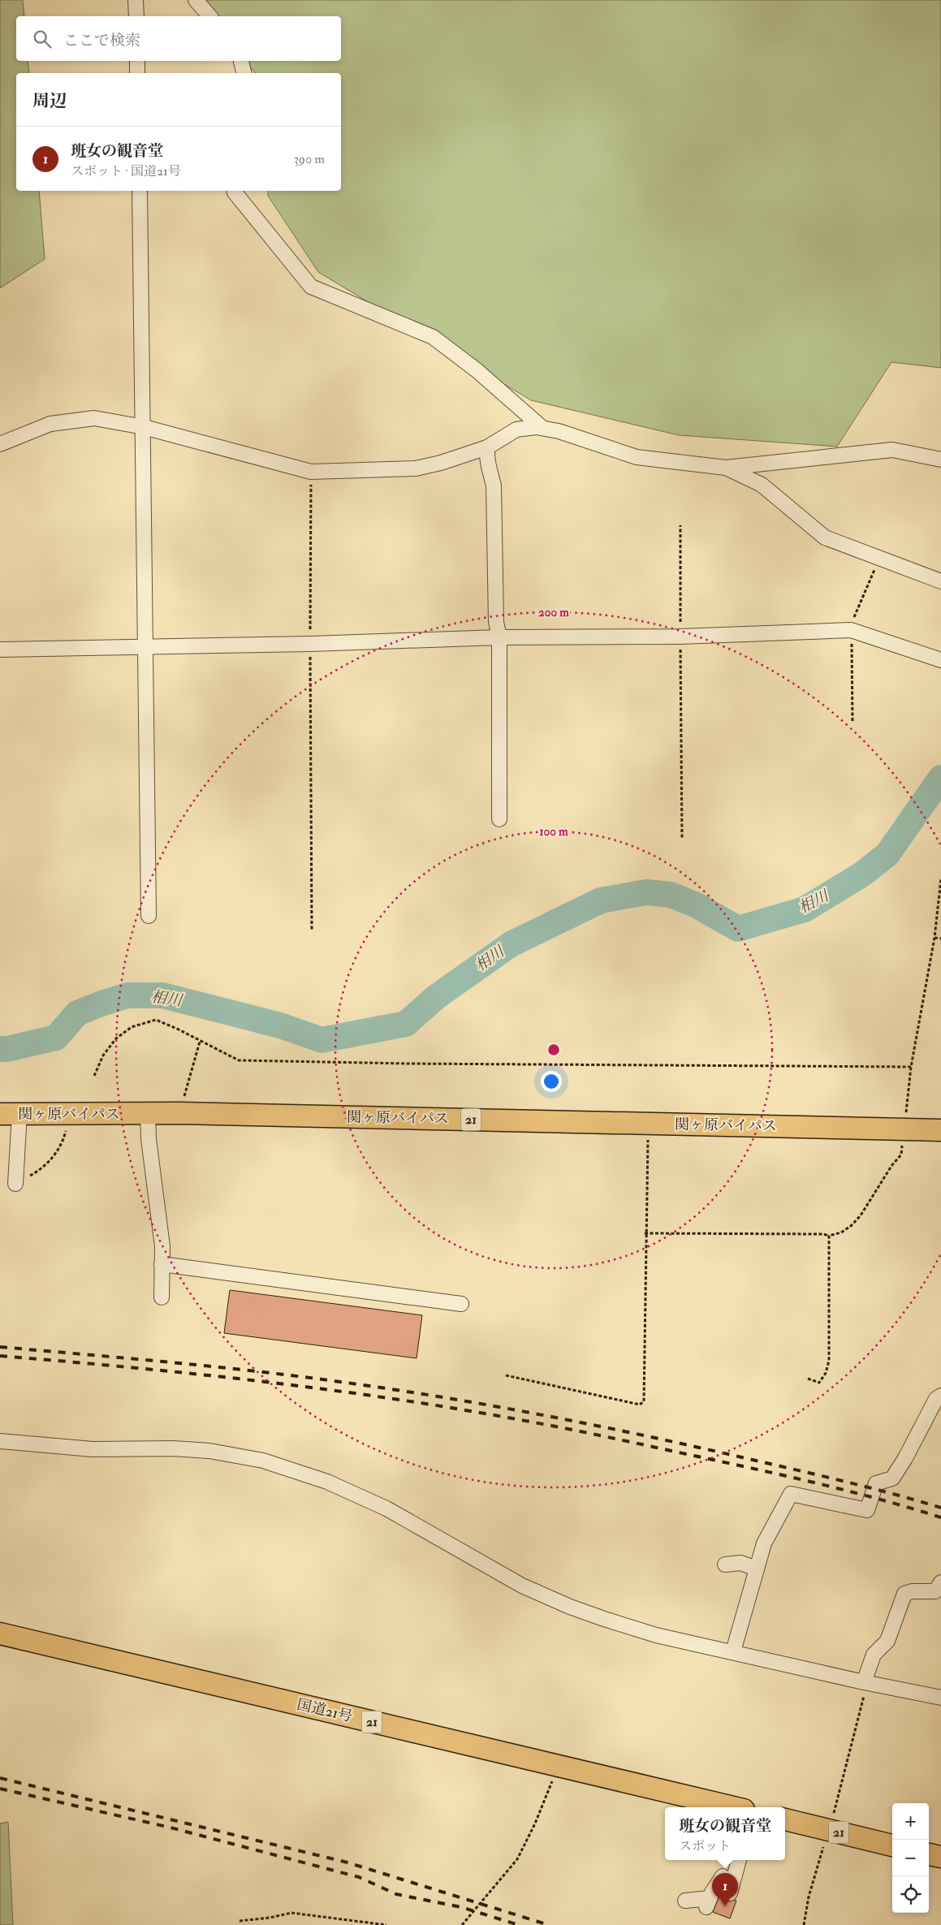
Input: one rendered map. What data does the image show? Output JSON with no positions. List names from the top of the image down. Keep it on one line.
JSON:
{"streets":{"highway":["関ヶ原バイパス","21","国道21号"]},"water":["相川"],"page":{"search":"ここで検索","heading":"周辺","list":[{"mark":"1","name":"班女の観音堂","note":"スポット · 国道21号","value":"390 m"}],"map_buttons":["+","−"],"popup":["班女の観音堂","スポット"],"pins":"1"},"rings":["200 m","100 m"]}
